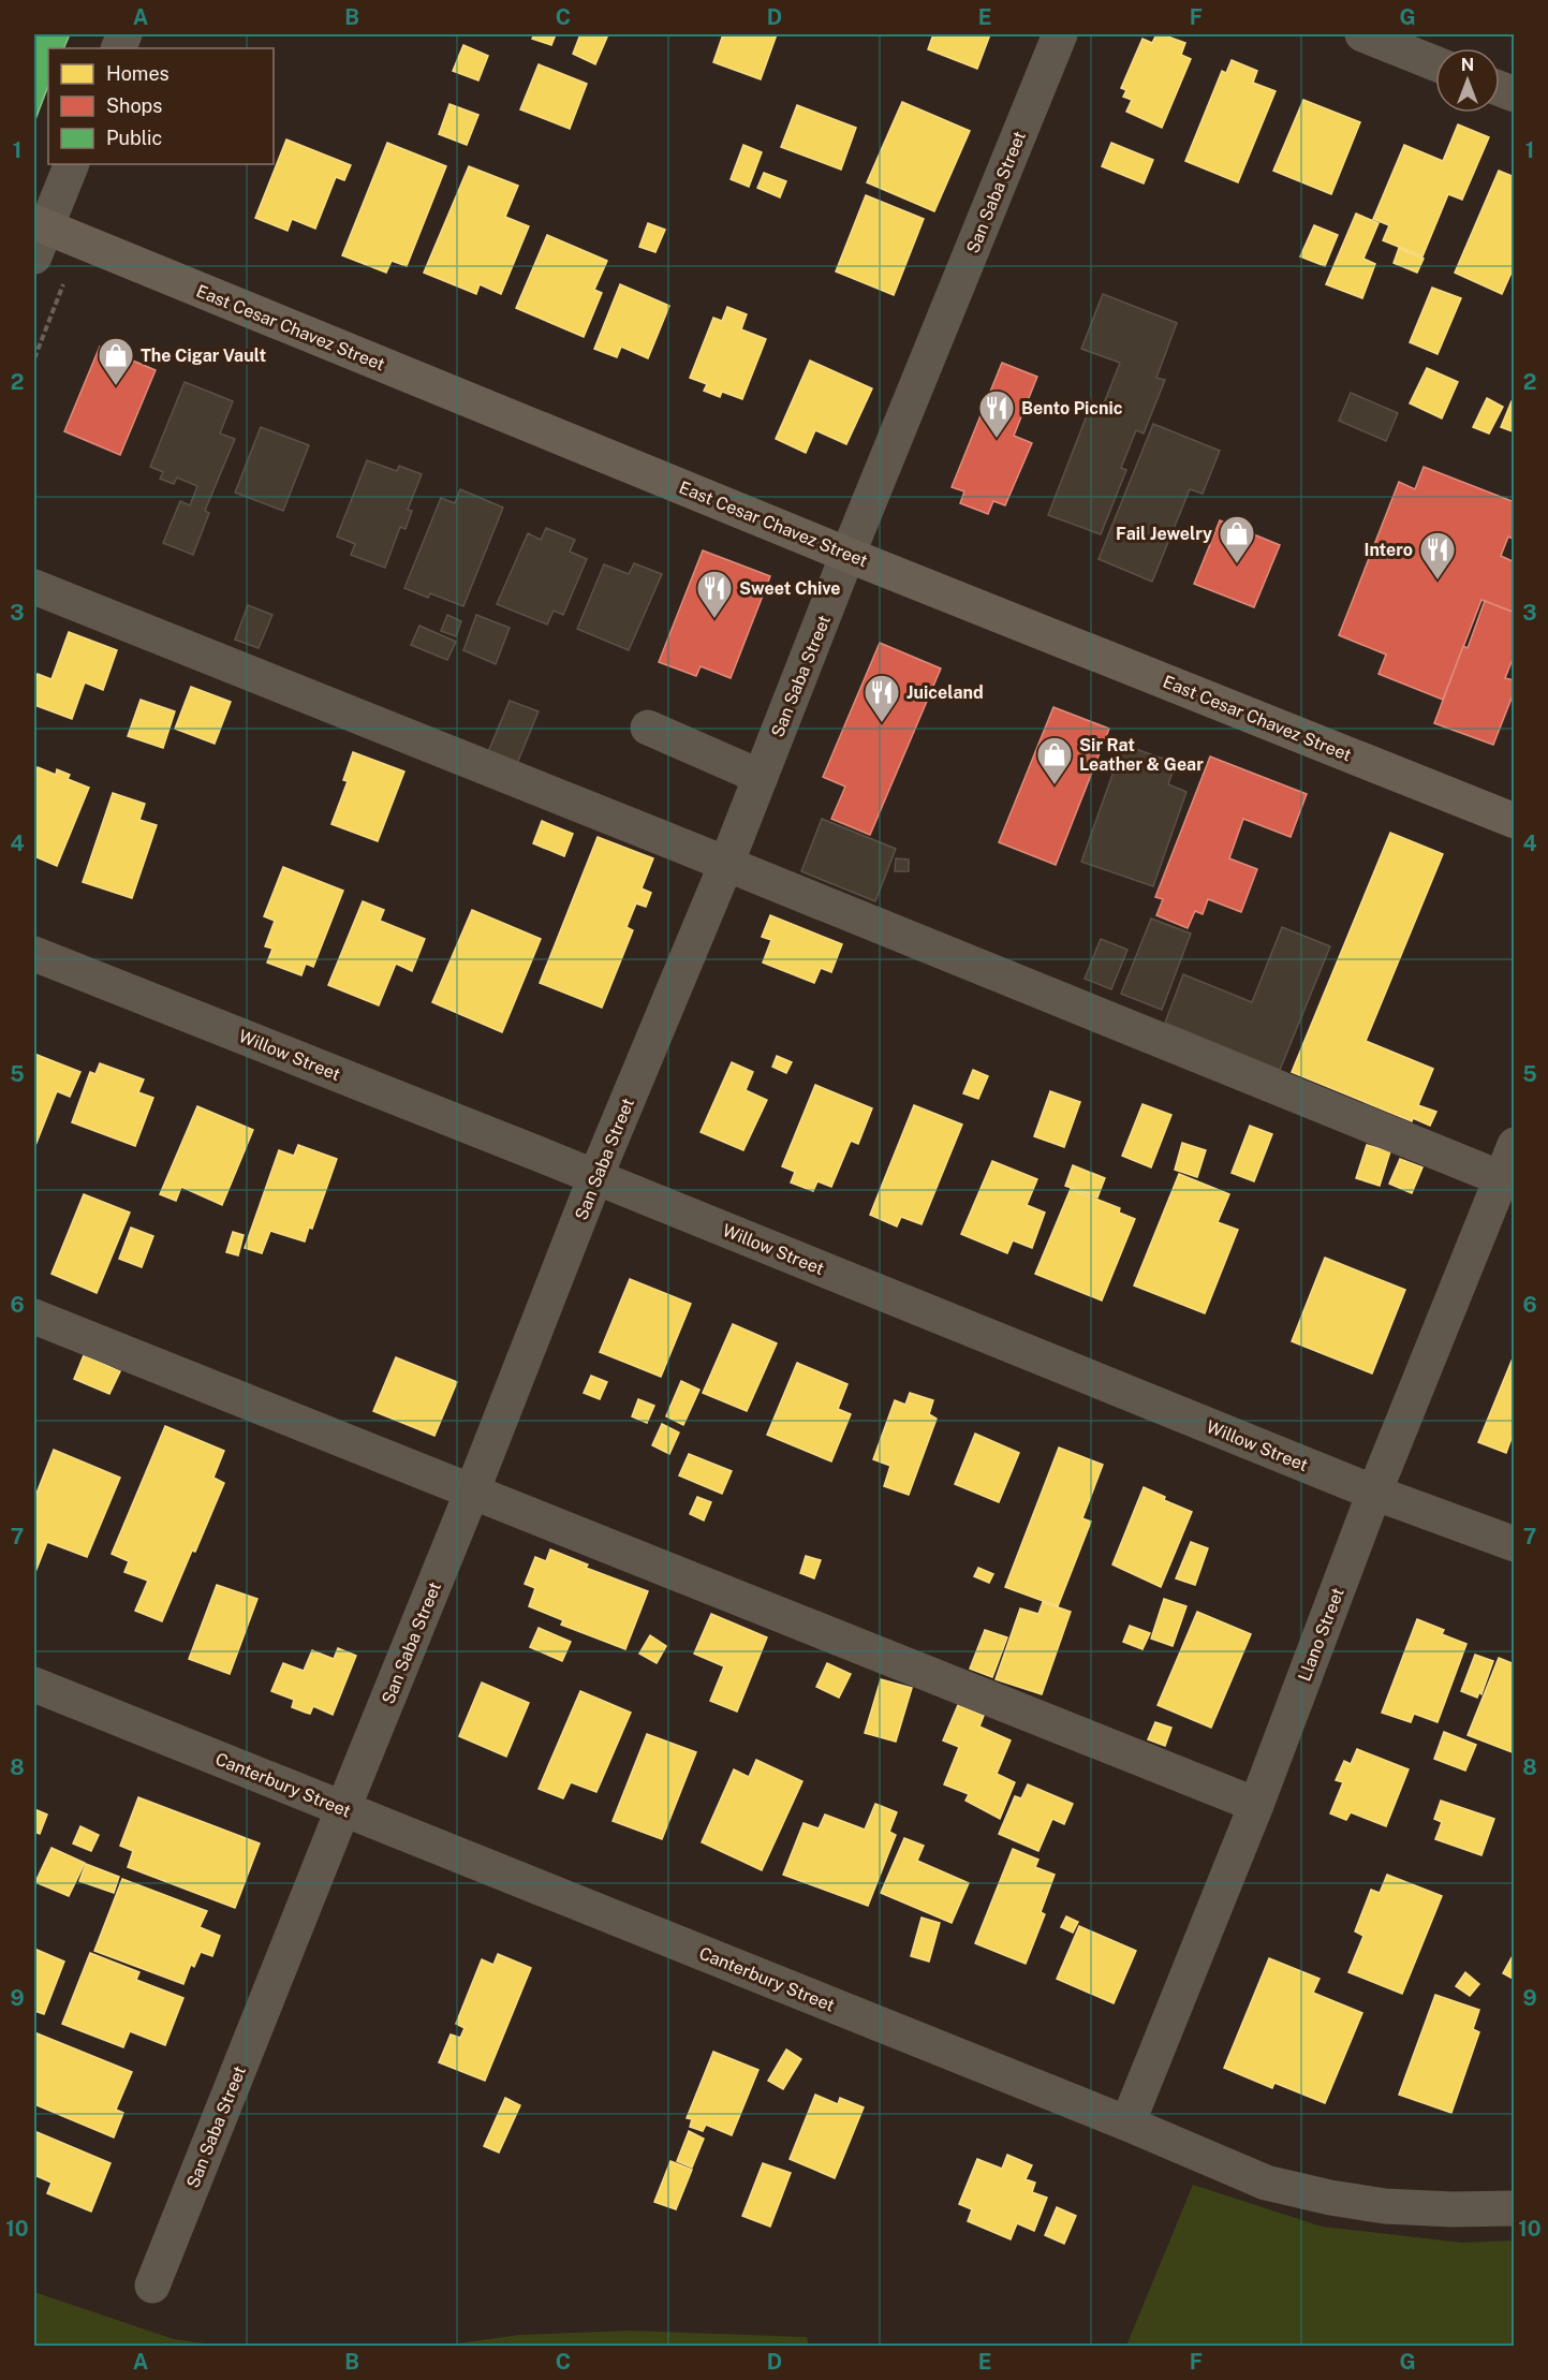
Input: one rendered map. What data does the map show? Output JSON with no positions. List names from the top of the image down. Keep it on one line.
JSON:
{"streets":{"main road":["East Cesar Chavez Street"],"street":["San Saba Street","Willow Street","Llano Street","Canterbury Street"]},"crossings":[["San Saba Street","East Cesar Chavez Street"],["San Saba Street","Willow Street"],["San Saba Street","Canterbury Street"],["Willow Street","Llano Street"],["Llano Street","Canterbury Street"]],"places":{"shop":["The Cigar Vault","Fail Jewelry","Sir Rat Leather & Gear"],"restaurant":["Bento Picnic","Intero","Sweet Chive","Juiceland"]},"legend":["Homes","Shops","Public"],"north":"top","grid":{"columns":["A","B","C","D","E","F","G"],"rows":["1","2","3","4","5","6","7","8","9","10"]}}
